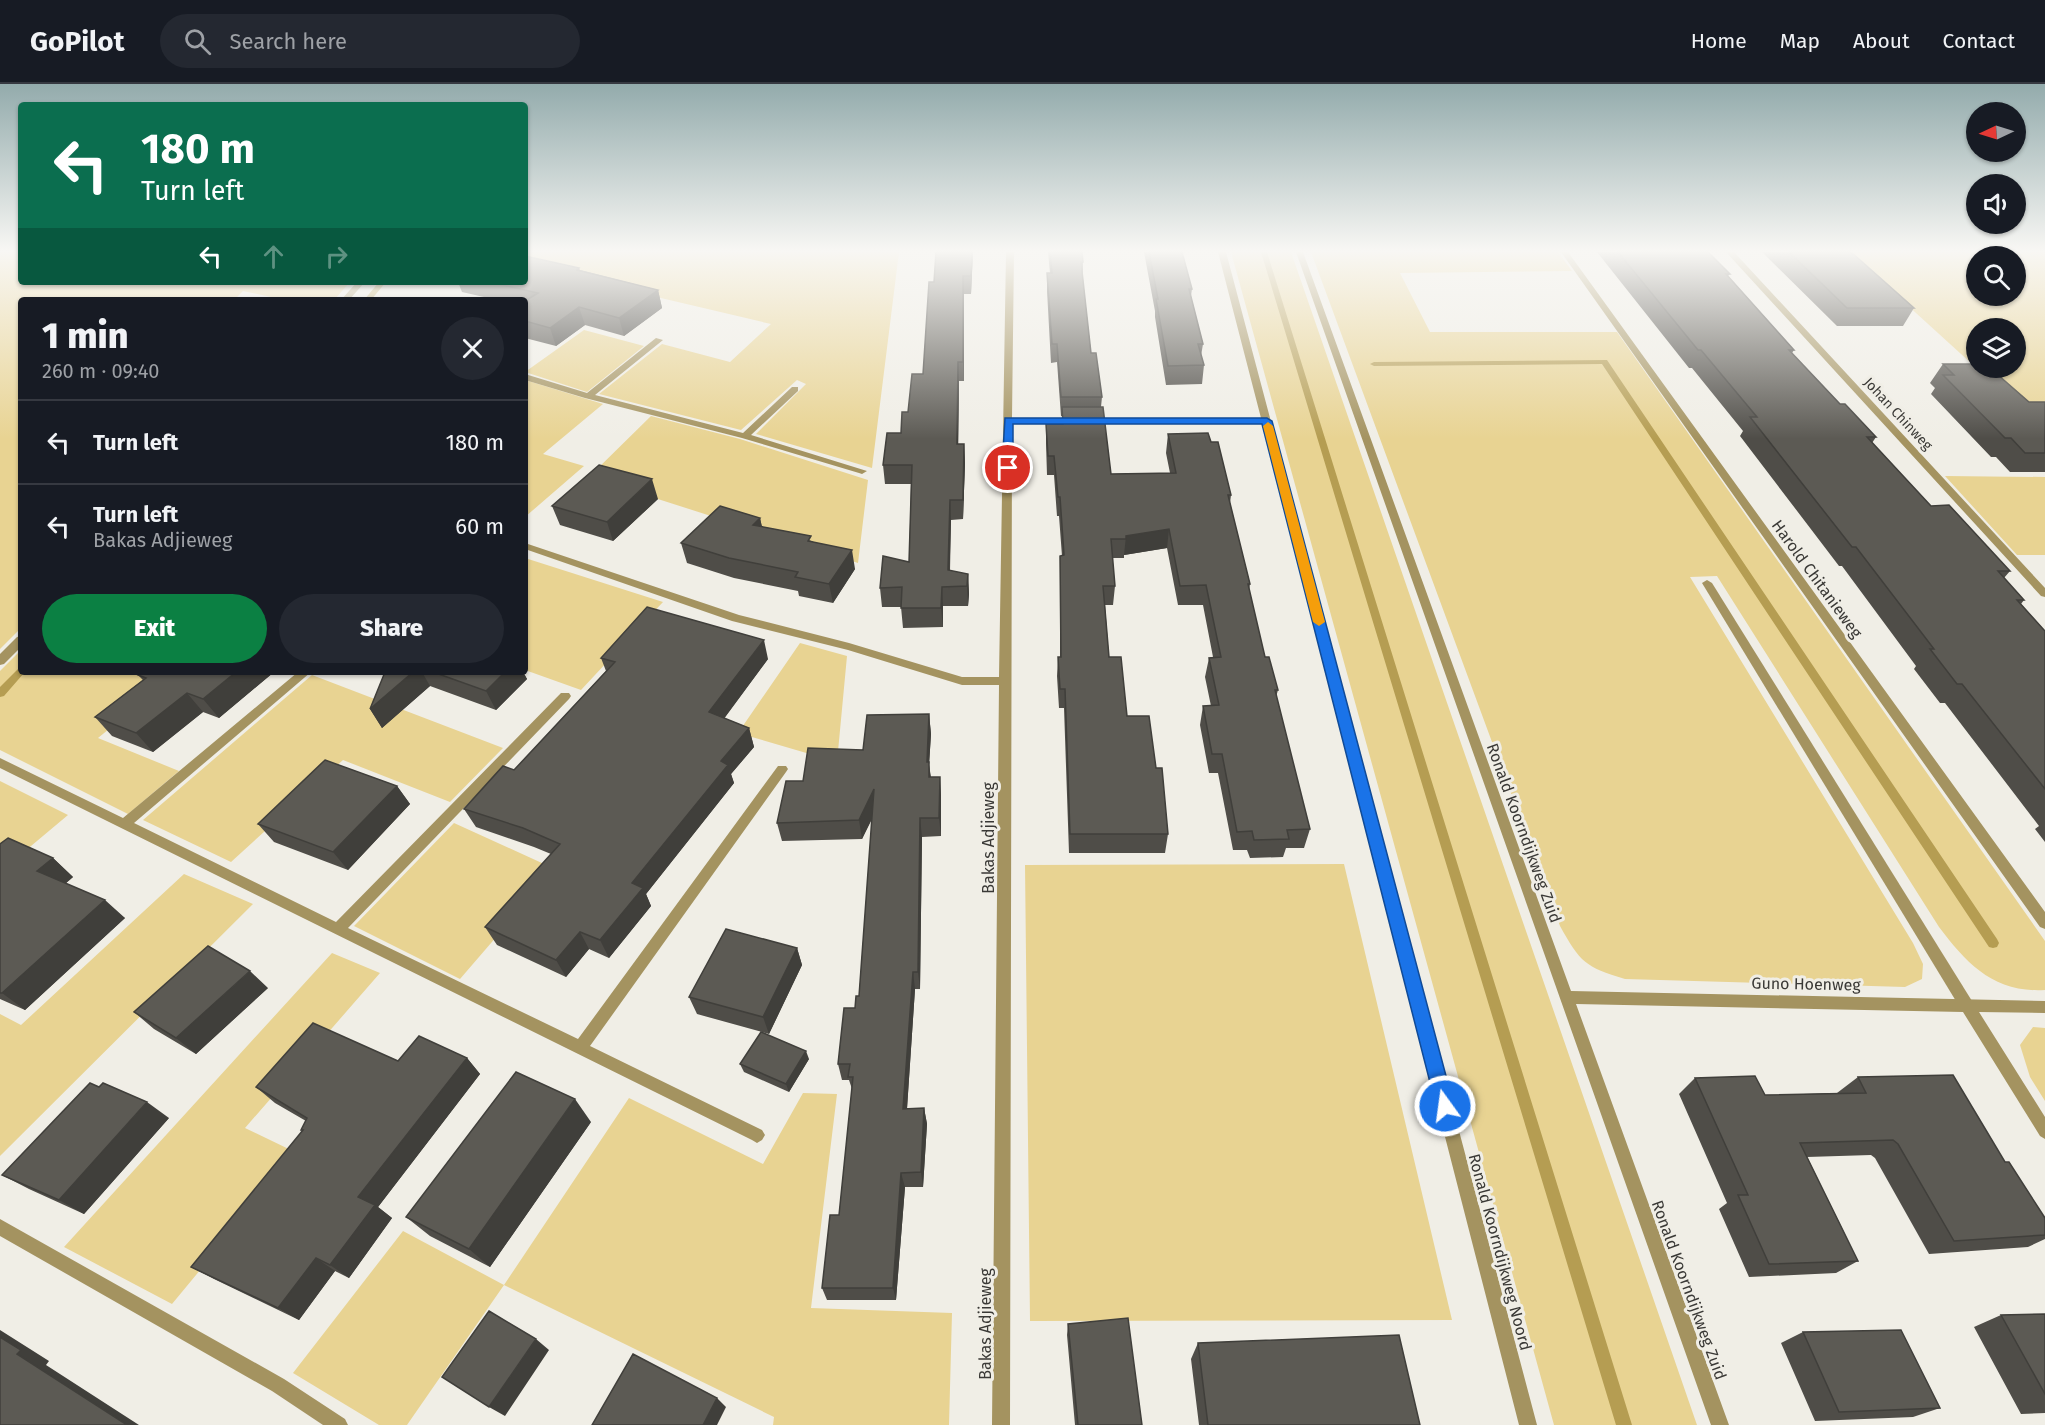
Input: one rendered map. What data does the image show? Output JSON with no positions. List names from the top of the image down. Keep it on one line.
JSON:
{"streets":{"street":["Johan Chinweg","Harold Chitanieweg","Ronald Koorndijkweg Zuid","Bakas Adjieweg","Guno Hoenweg","Ronald Koorndijkweg Noord"]},"crossings":[["Ronald Koorndijkweg Zuid","Guno Hoenweg"]],"north":"left","page":{"header":"GoPilot","search":"Search here","nav":["Home","Map","About","Contact"],"turn":["180 m","Turn left"],"heading":["1 min","260 m · 09:40"],"list":[{"name":"Turn left","value":"180 m"},{"name":"Turn left","note":"Bakas Adjieweg","value":"60 m"}],"buttons":["Exit","Share"]}}
